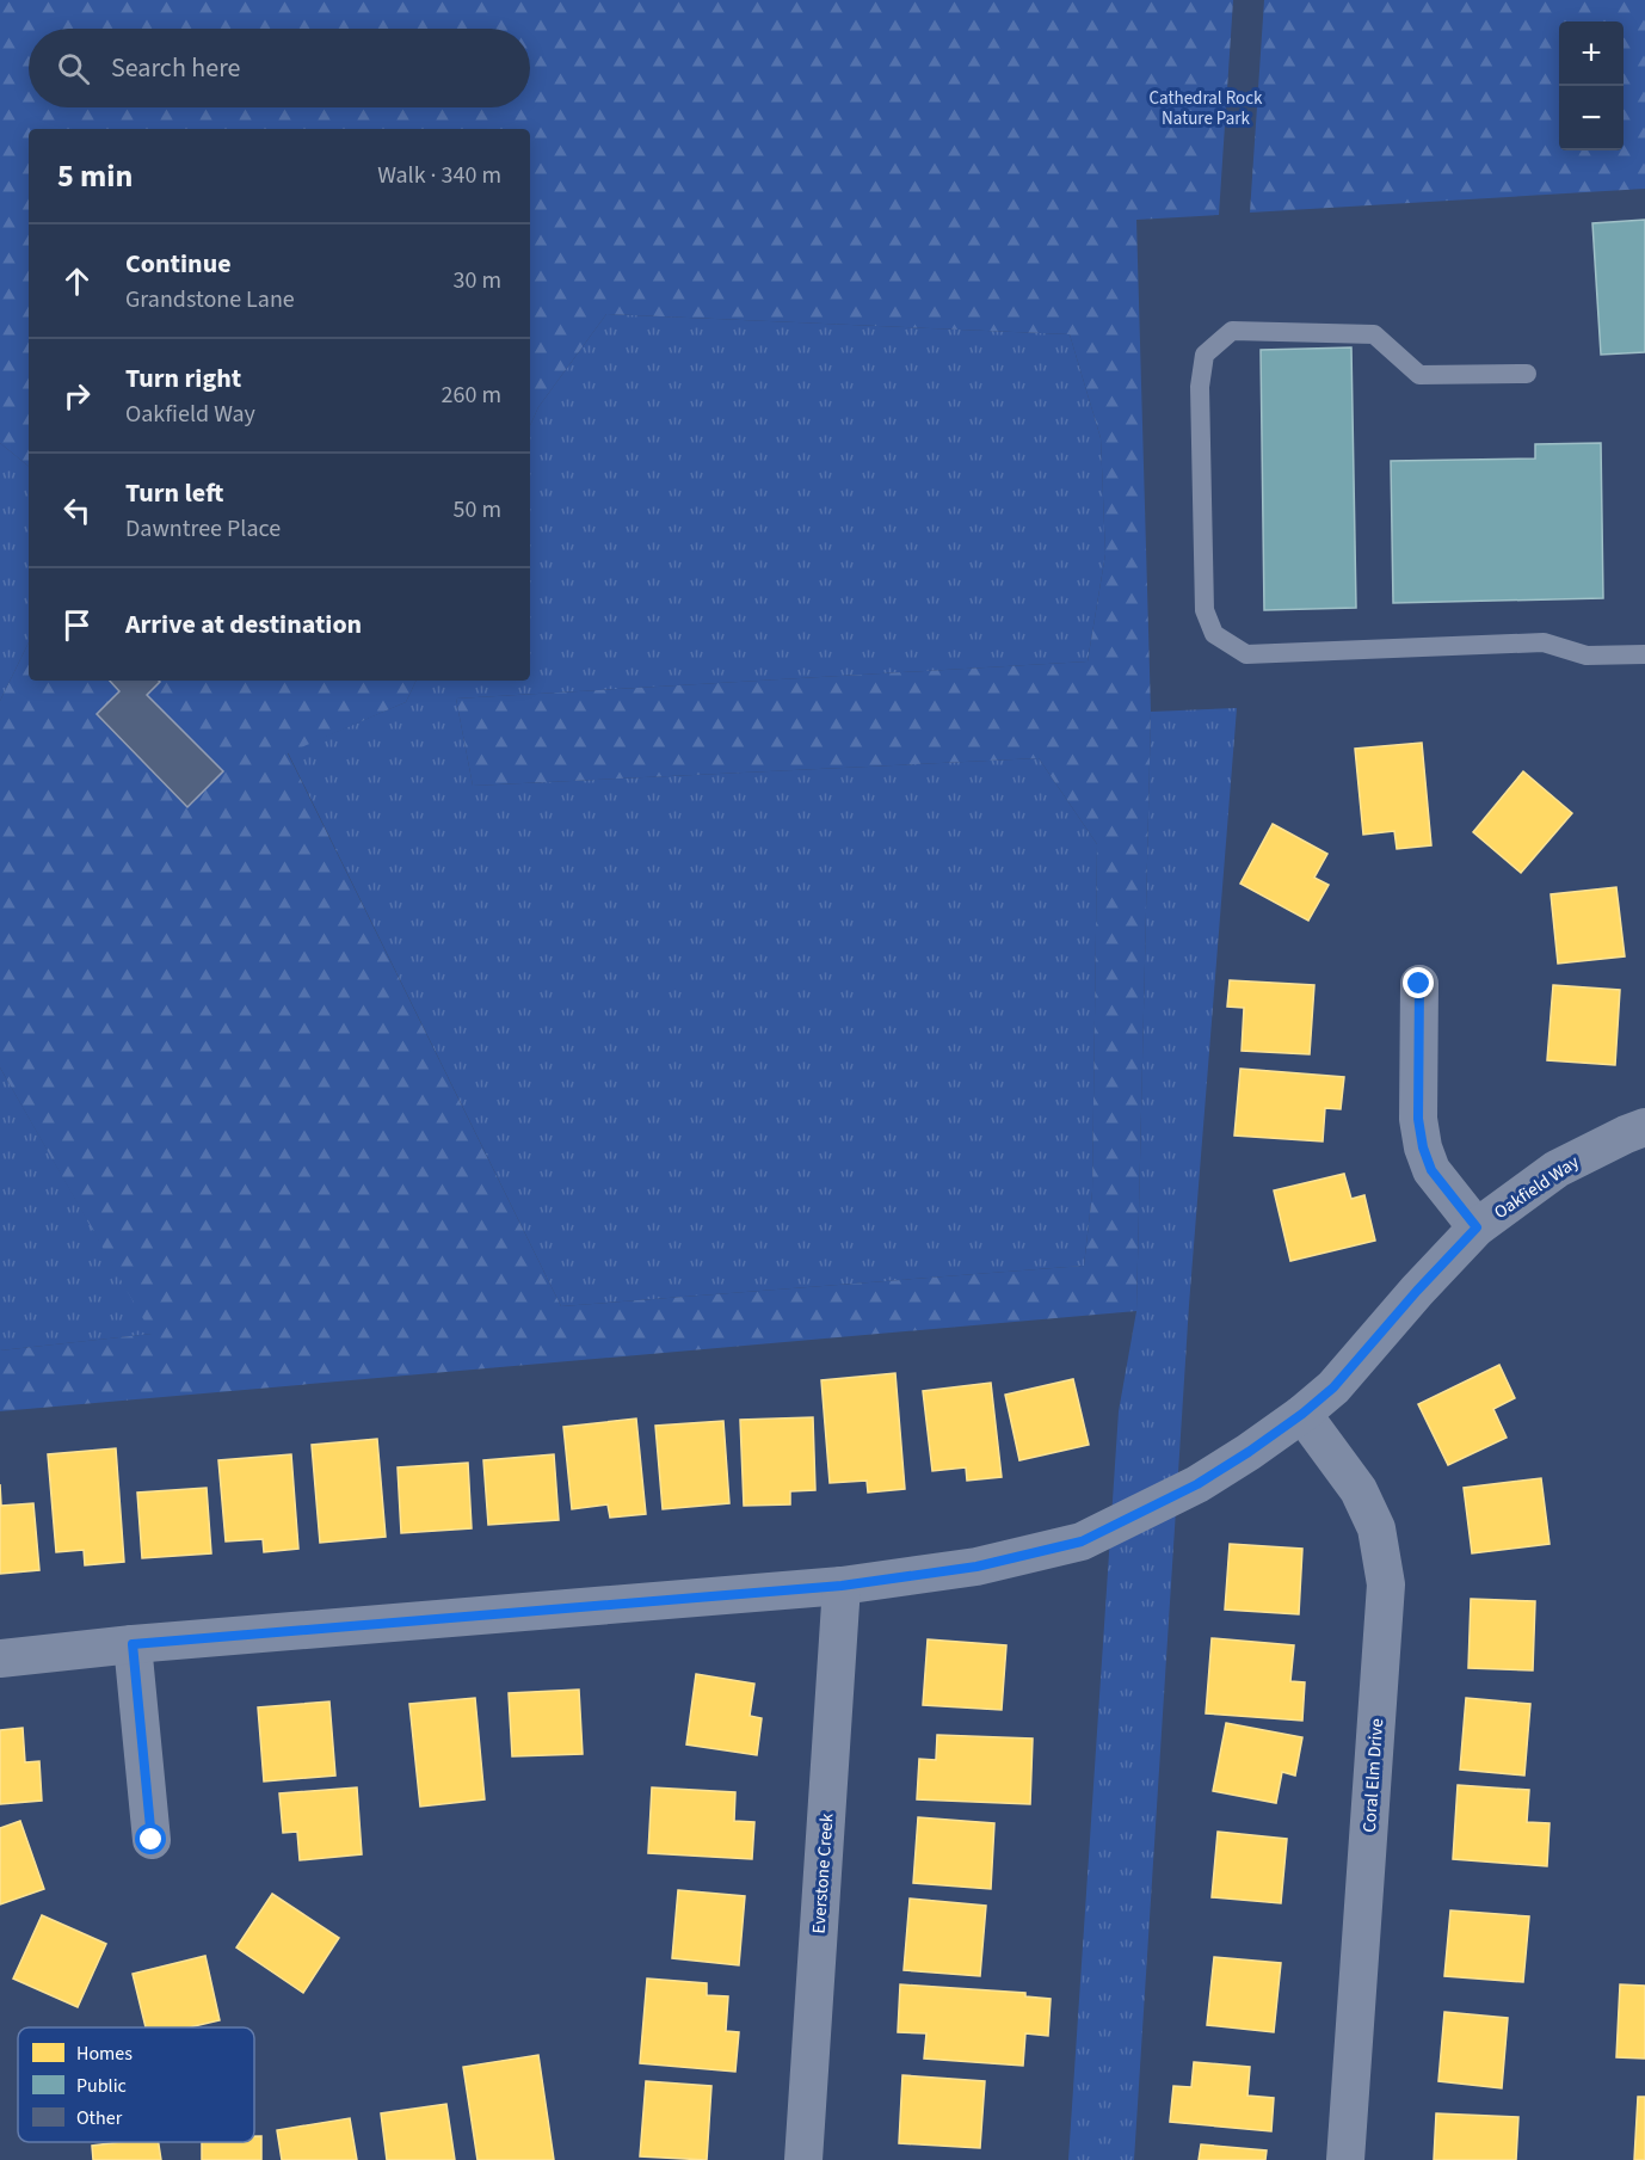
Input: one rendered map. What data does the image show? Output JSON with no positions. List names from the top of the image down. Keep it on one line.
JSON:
{"streets":{"street":["Oakfield Way","Coral Elm Drive","Everstone Creek"]},"crossings":[["Oakfield Way","Coral Elm Drive"],["Oakfield Way","Everstone Creek"]],"parks":["Cathedral Rock Nature Park"],"legend":["Homes","Public","Other"],"page":{"map_buttons":["+","−"],"search":"Search here","heading":["5 min","Walk · 340 m"],"list":[["Continue","Grandstone Lane","30 m"],["Turn right","Oakfield Way","260 m"],["Turn left","Dawntree Place","50 m"],"Arrive at destination"]}}
